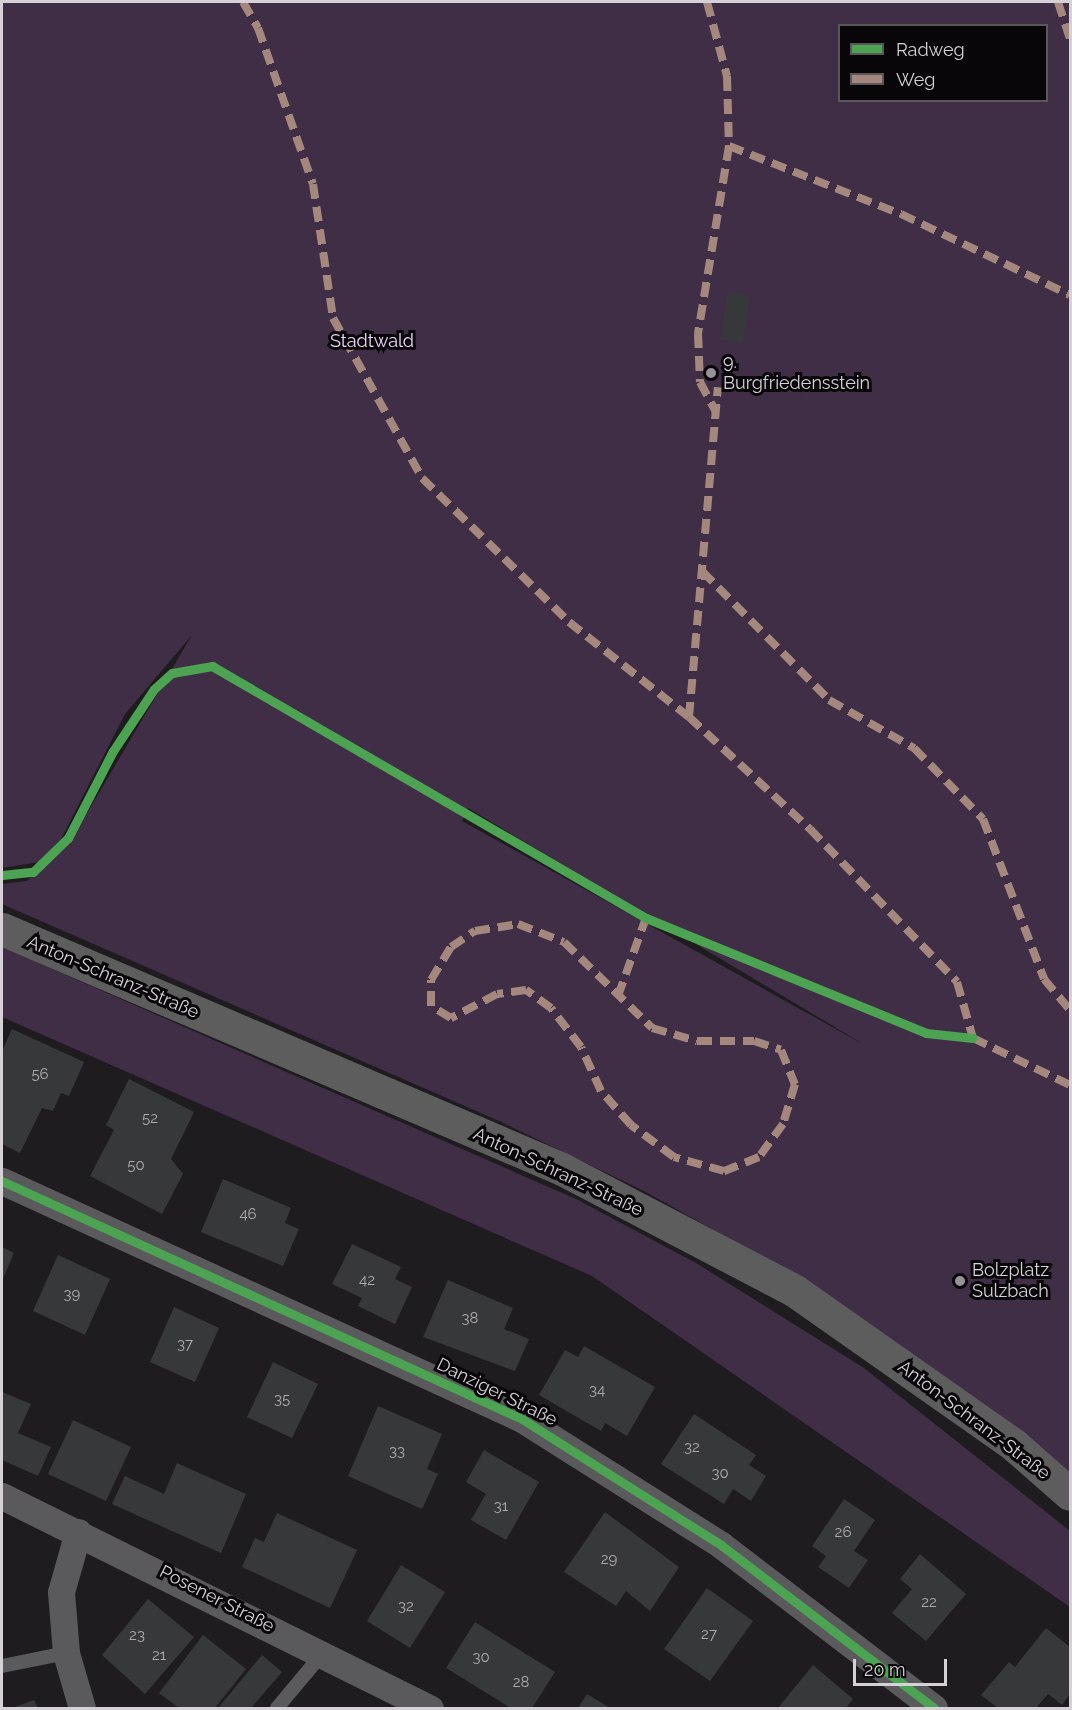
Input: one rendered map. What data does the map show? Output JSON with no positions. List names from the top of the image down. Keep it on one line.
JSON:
{"streets":{"main road":["Anton-Schranz-Straße"],"street":["Danziger Straße","Posener Straße"]},"parks":["Stadtwald"],"places":["9. Burgfriedensstein","Bolzplatz Sulzbach"],"house_numbers":["56","52","50","46","42","39","38","37","34","35","32","33","30","31","26","29","22","32","27","23","21","30","28"],"legend":["Radweg","Weg"],"scale_bar":"20 m"}
